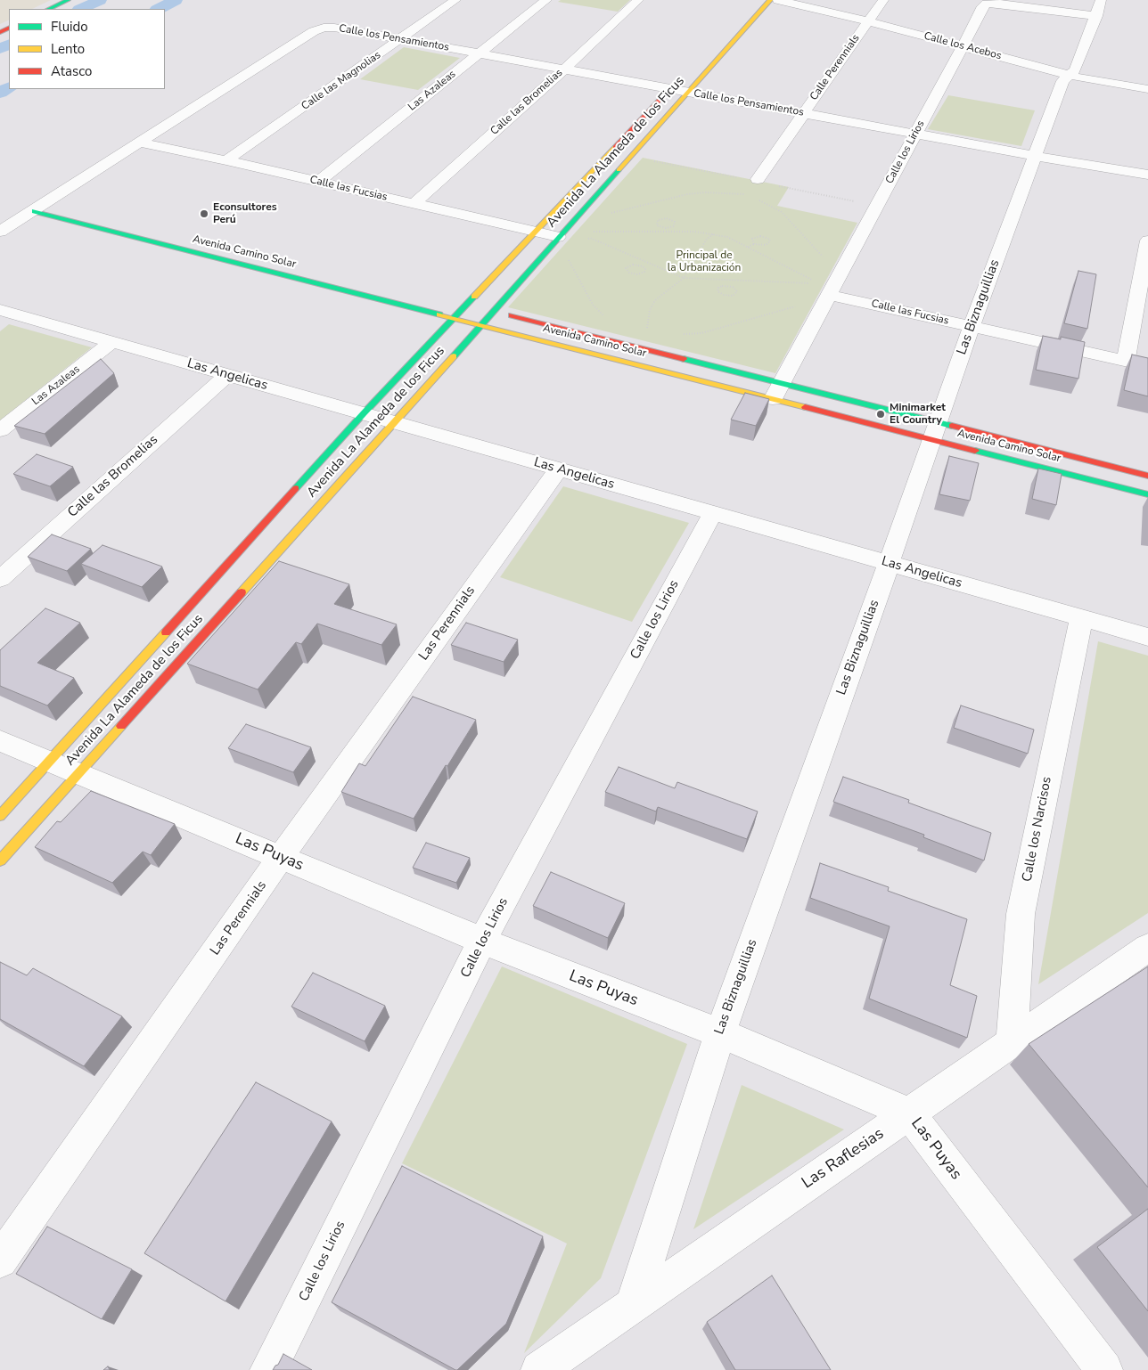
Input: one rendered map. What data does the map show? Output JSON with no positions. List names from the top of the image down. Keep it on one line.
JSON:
{"streets":{"street":["Calle los Pensamientos","Calle los Acebos","Calle Perennials","Calle las Magnolias","Las Azaleas","Calle las Bromelias","Avenida La Alameda de los Ficus","Calle los Lirios","Calle las Fucsias","Avenida Camino Solar","Las Biznaguillias","Las Angelicas","Las Perennials","Calle los Narcisos","Las Puyas","Las Raflesias"]},"crossings":[["Calle los Pensamientos","Calle Perennials"],["Calle los Pensamientos","Calle las Magnolias"],["Calle los Pensamientos","Las Azaleas"],["Calle los Pensamientos","Calle las Bromelias"],["Calle los Pensamientos","Avenida La Alameda de los Ficus"],["Calle los Pensamientos","Calle los Lirios"],["Calle los Pensamientos","Calle las Fucsias"],["Calle los Pensamientos","Las Biznaguillias"],["Calle los Acebos","Calle Perennials"],["Calle los Acebos","Calle los Lirios"],["Calle los Acebos","Las Biznaguillias"],["Calle las Magnolias","Calle las Fucsias"],["Las Azaleas","Calle las Fucsias"],["Las Azaleas","Las Angelicas"],["Calle las Bromelias","Calle las Fucsias"],["Calle las Bromelias","Las Angelicas"],["Avenida La Alameda de los Ficus","Calle las Fucsias"],["Avenida La Alameda de los Ficus","Avenida Camino Solar"],["Avenida La Alameda de los Ficus","Las Angelicas"],["Avenida La Alameda de los Ficus","Las Puyas"],["Calle los Lirios","Calle las Fucsias"],["Calle los Lirios","Avenida Camino Solar"],["Calle los Lirios","Las Biznaguillias"],["Calle los Lirios","Las Angelicas"],["Calle los Lirios","Las Puyas"],["Calle las Fucsias","Las Biznaguillias"],["Avenida Camino Solar","Las Biznaguillias"],["Las Biznaguillias","Las Angelicas"],["Las Biznaguillias","Las Puyas"],["Las Biznaguillias","Las Raflesias"],["Las Angelicas","Las Perennials"],["Las Angelicas","Calle los Narcisos"],["Las Perennials","Las Puyas"],["Calle los Narcisos","Las Raflesias"],["Las Puyas","Las Raflesias"]],"parks":["Principal de la Urbanización"],"places":["Econsultores Perú","Minimarket El Country"],"legend":["Fluido","Lento","Atasco"]}
